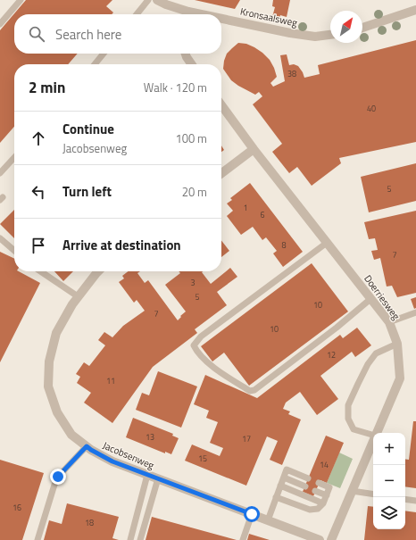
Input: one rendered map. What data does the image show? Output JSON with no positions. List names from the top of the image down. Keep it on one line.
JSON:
{"streets":{"street":["Kronsaalsweg","Doerriesweg","Jacobsenweg"]},"house_numbers":["38","40","5","1","6","8","7","3","5","10","7","10","12","11","13","17","15","14","16","18"],"north":"top right","page":{"search":"Search here","heading":["2 min","Walk · 120 m"],"list":[["Continue","Jacobsenweg","100 m"],["Turn left","20 m"],"Arrive at destination"],"map_buttons":["+","−"]}}
